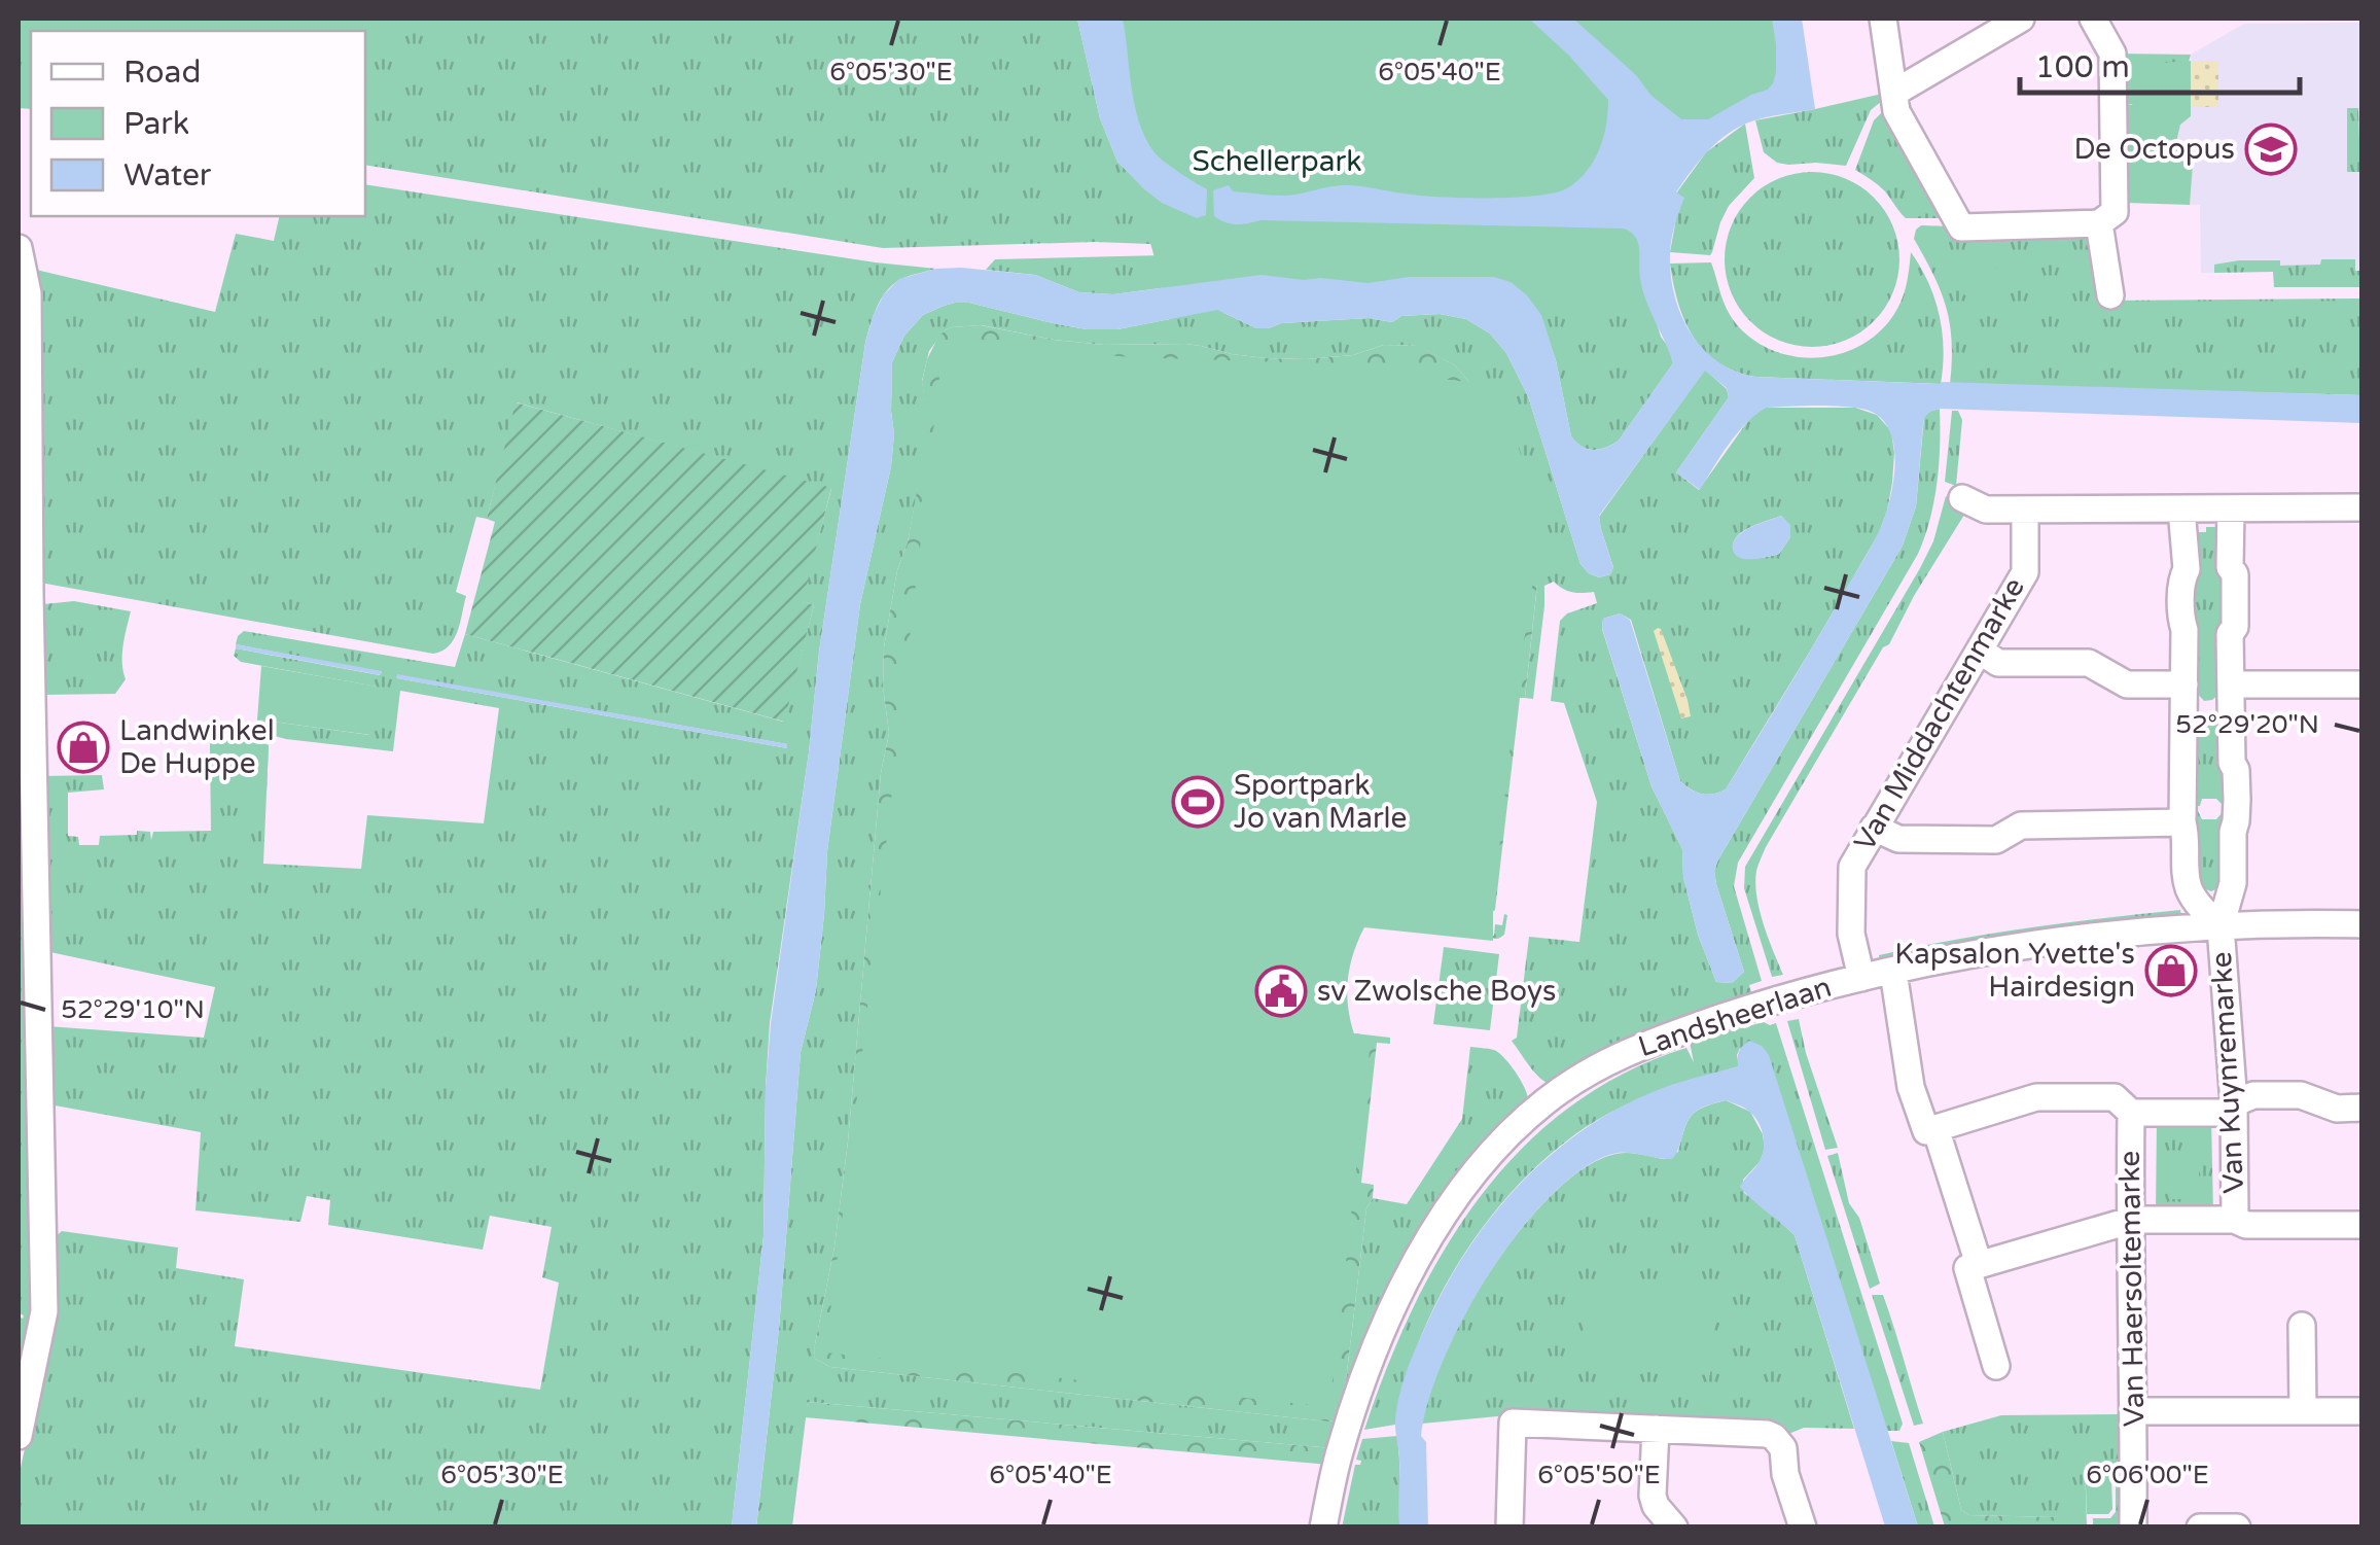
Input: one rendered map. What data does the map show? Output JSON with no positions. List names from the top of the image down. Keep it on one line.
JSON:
{"streets":{"street":["Van Middachtenmarke","Landsheerlaan","Van Kuynremarke","Van Haersoltemarke"]},"crossings":[["Van Middachtenmarke","Landsheerlaan"],["Landsheerlaan","Van Kuynremarke"]],"parks":["Schellerpark"],"places":{"school or university":["De Octopus"],"shop":["Landwinkel De Huppe","Kapsalon Yvette's Hairdesign"],"sports":["Sportpark Jo van Marle"],"public building":["sv Zwolsche Boys"]},"legend":["Road","Park","Water"],"scale_bar":"100 m","coordinates":["6°05'30\"E","6°05'40\"E","52°29'20\"N","52°29'10\"N","6°05'50\"E","6°06'00\"E"]}
